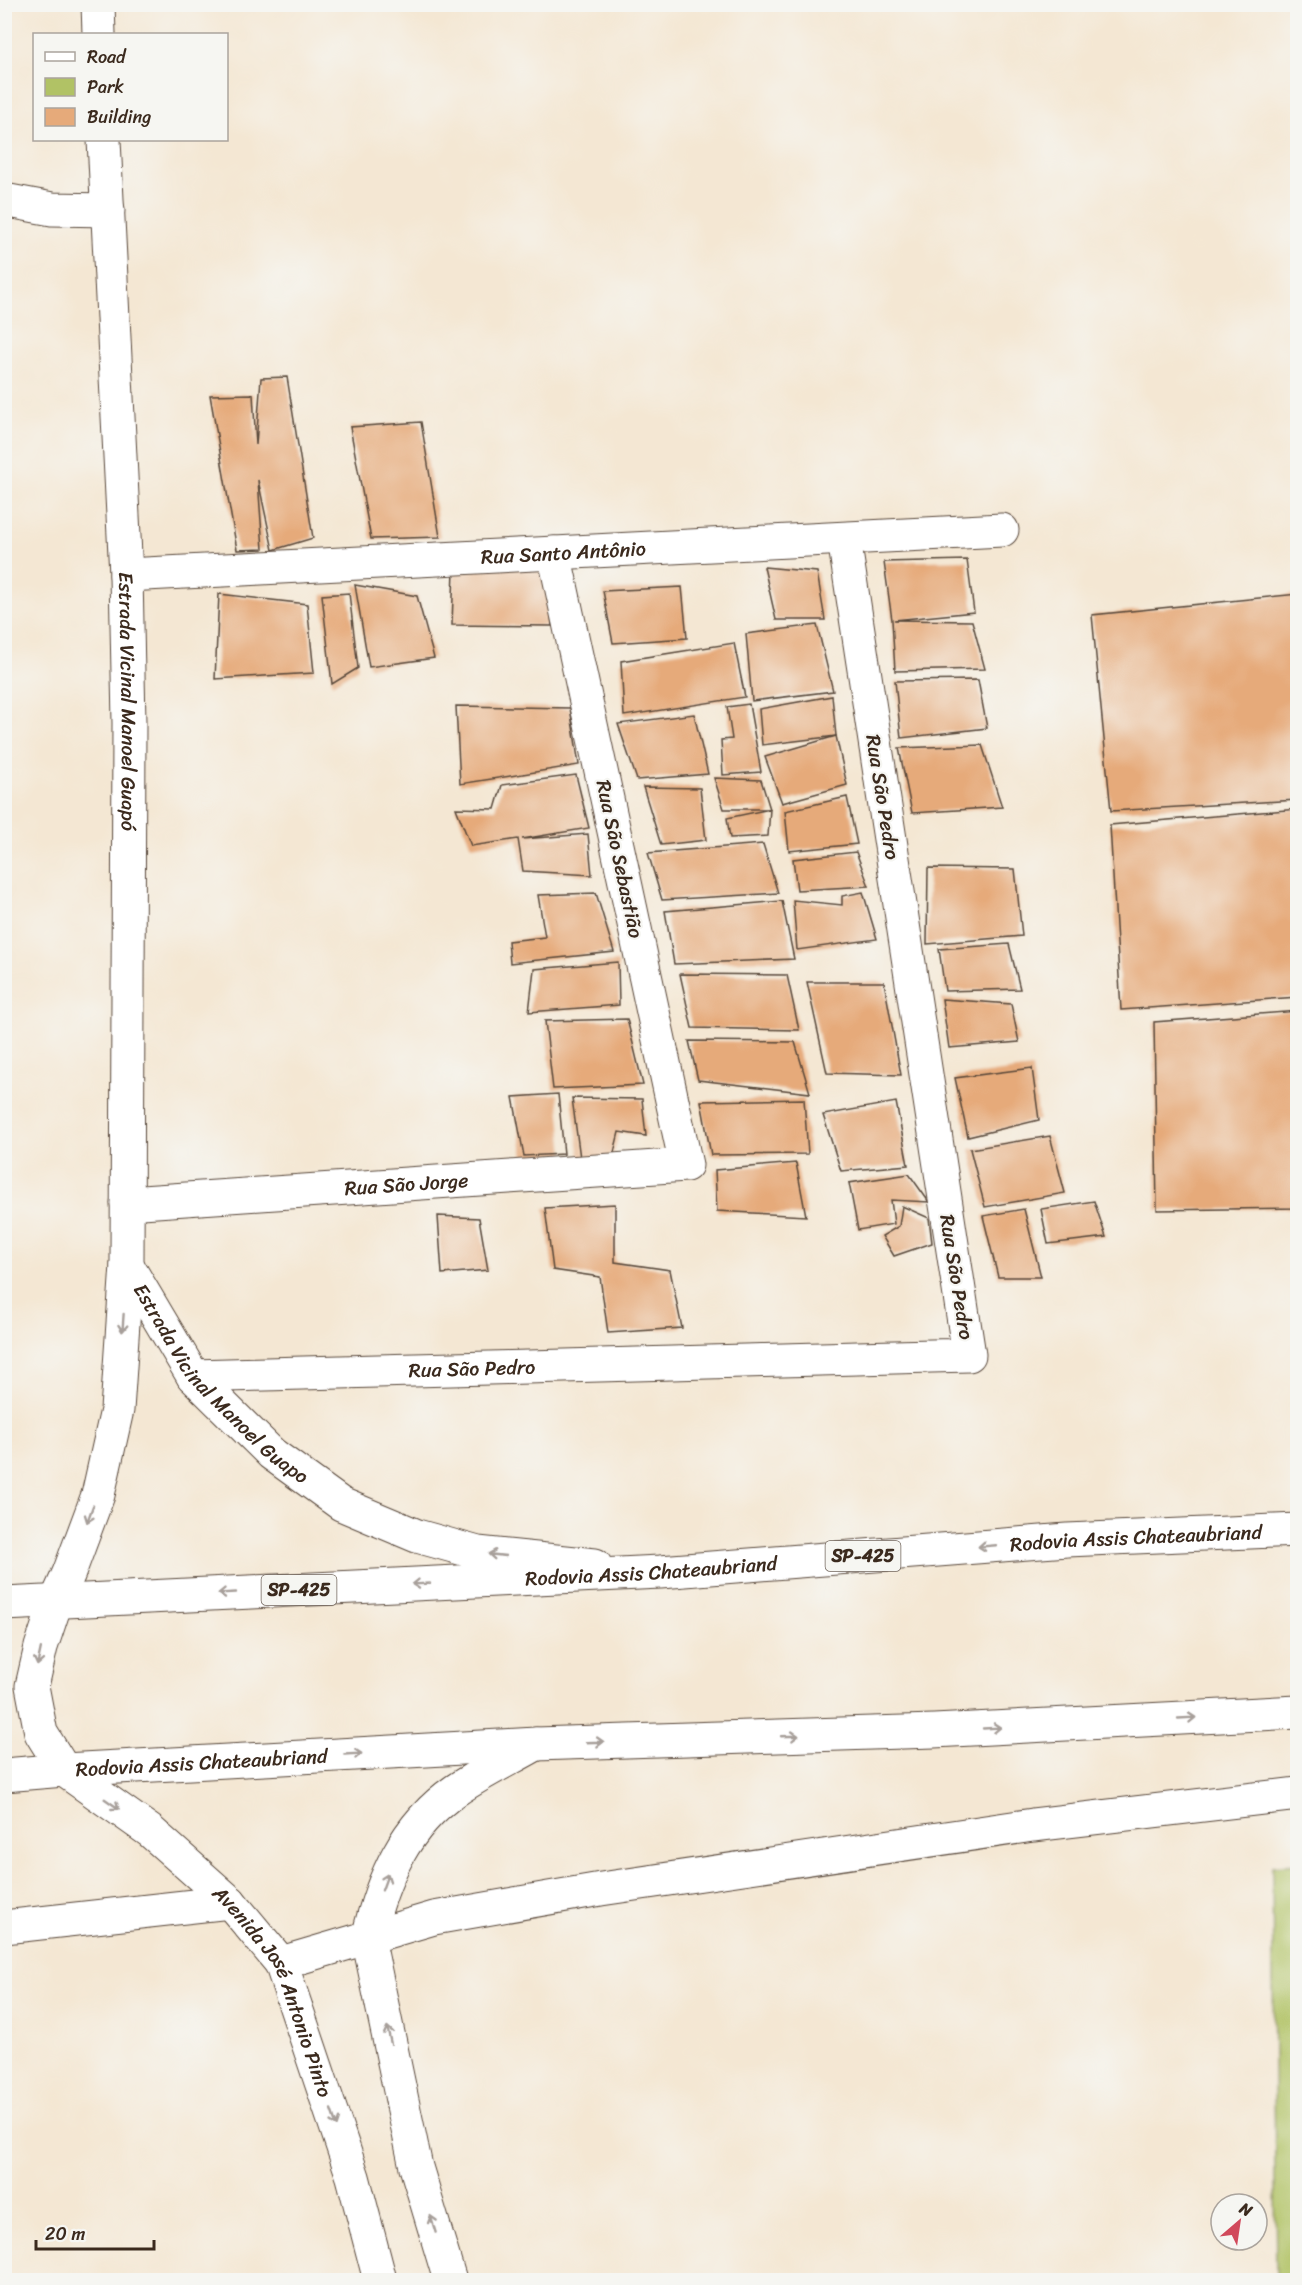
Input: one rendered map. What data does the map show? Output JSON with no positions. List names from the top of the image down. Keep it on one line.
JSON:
{"streets":{"main road":["Rua Santo Antônio","Estrada Vicinal Manoel Guapó","Rua São Pedro","Rua São Sebastião","Rua São Jorge","Estrada Vicinal Manoel Guapo","Rodovia Assis Chateaubriand","SP-425","Avenida José Antonio Pinto"]},"crossings":[["Rua Santo Antônio","Estrada Vicinal Manoel Guapó"],["Rua Santo Antônio","Rua São Pedro"],["Rua Santo Antônio","Rua São Sebastião"],["Estrada Vicinal Manoel Guapó","Rua São Jorge"],["Estrada Vicinal Manoel Guapó","Estrada Vicinal Manoel Guapo"],["Rua São Pedro","Estrada Vicinal Manoel Guapo"],["Rua São Sebastião","Rua São Jorge"],["Estrada Vicinal Manoel Guapo","Rodovia Assis Chateaubriand"],["Estrada Vicinal Manoel Guapo","Avenida José Antonio Pinto"],["Rodovia Assis Chateaubriand","Avenida José Antonio Pinto"]],"legend":["Road","Park","Building"],"scale_bar":"20 m","north":"top right"}
